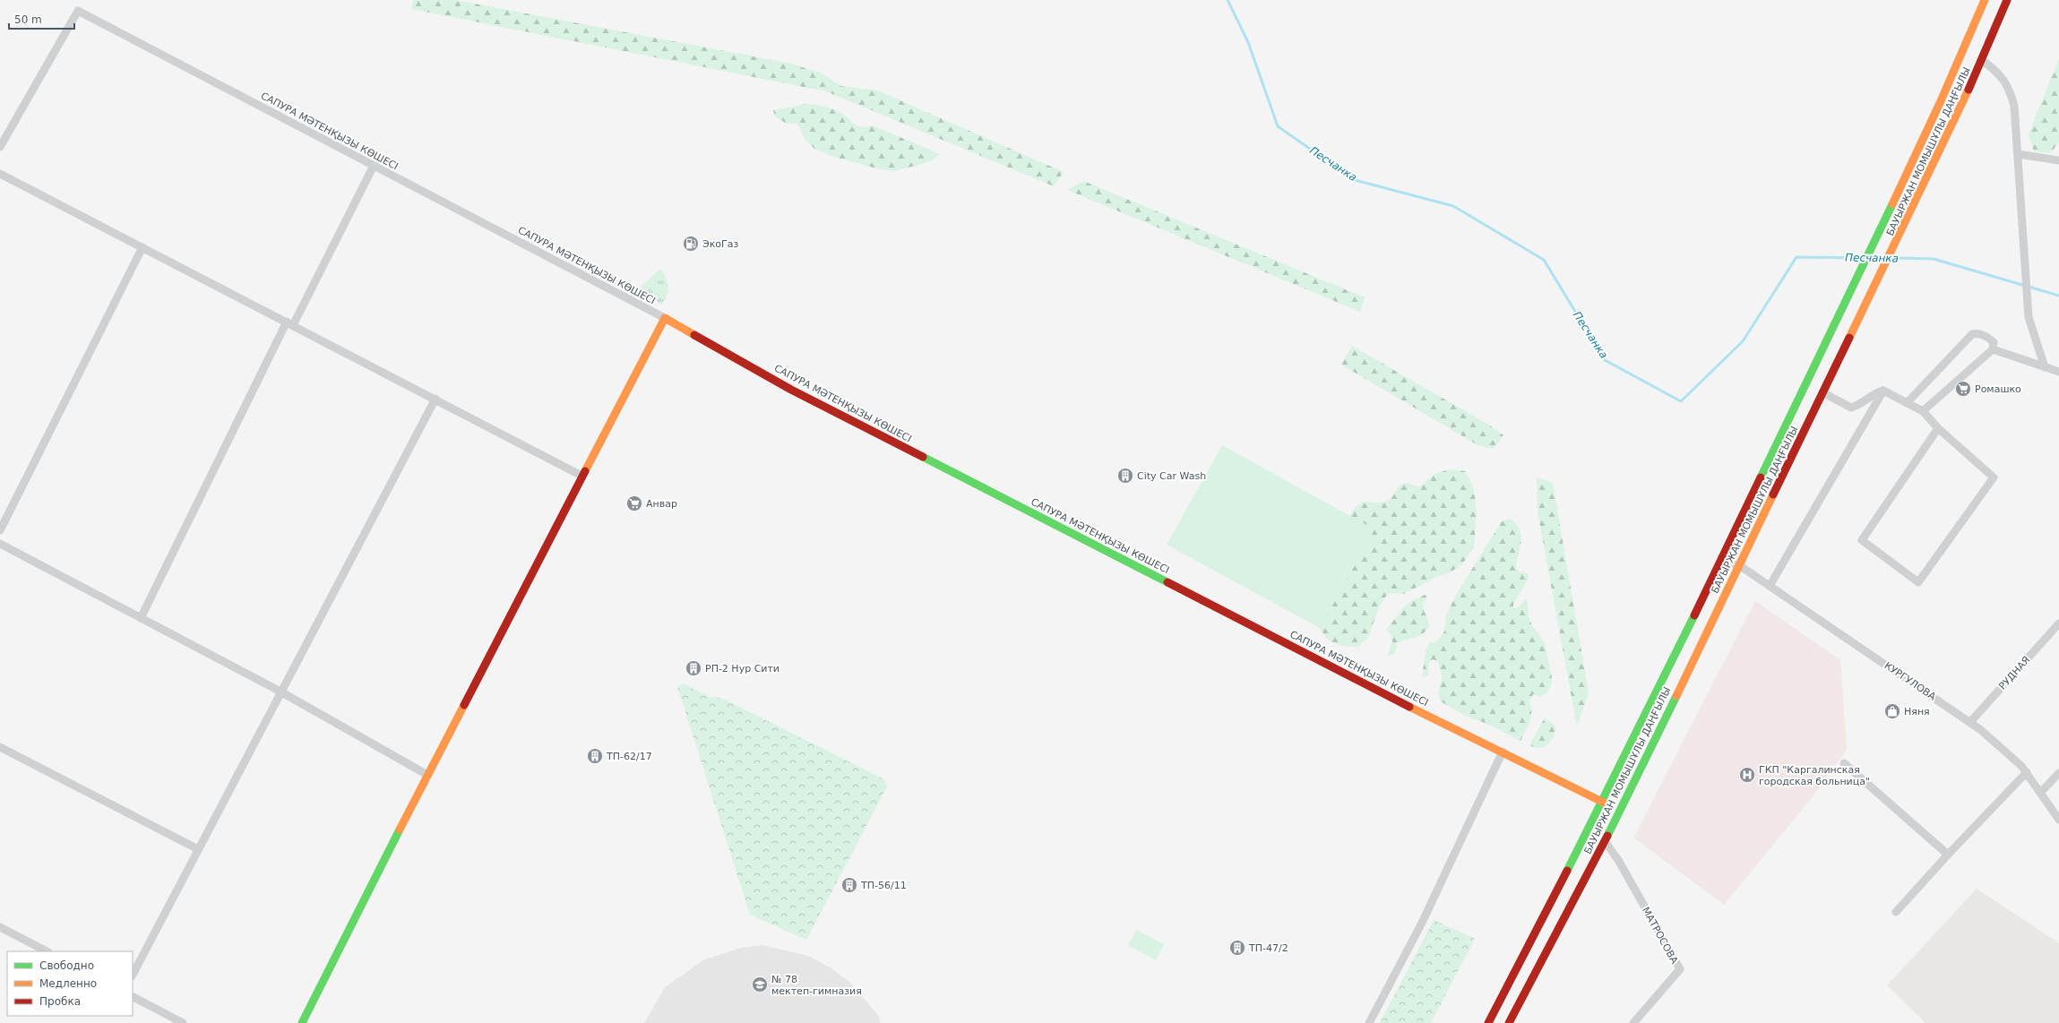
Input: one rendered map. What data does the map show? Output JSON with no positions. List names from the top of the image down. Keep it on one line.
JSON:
{"streets":{"main road":["САПУРА МӘТЕНҚЫЗЫ КӨШЕСІ","БАУЫРЖАН МОМЫШҰЛЫ ДАҢҒЫЛЫ"],"street":["РУДНАЯ","КУРГУЛОВА","МАТРОСОВА"]},"crossings":[["САПУРА МӘТЕНҚЫЗЫ КӨШЕСІ","БАУЫРЖАН МОМЫШҰЛЫ ДАҢҒЫЛЫ"],["БАУЫРЖАН МОМЫШҰЛЫ ДАҢҒЫЛЫ","КУРГУЛОВА"],["БАУЫРЖАН МОМЫШҰЛЫ ДАҢҒЫЛЫ","МАТРОСОВА"],["РУДНАЯ","КУРГУЛОВА"]],"water":["Песчанка"],"places":{"fuel station":["ЭкоГаз"],"supermarket":["Ромашко","Анвар"],"building":["City Car Wash","РП-2 Нур Сити","ТП-62/17","ТП-56/11","ТП-47/2"],"shop":["Няня"],"hospital":["ГКП \"Каргалинская городская больница\""],"school or university":["№ 78 мектеп-гимназия"]},"legend":["Свободно","Медленно","Пробка"],"scale_bar":"50 m"}
